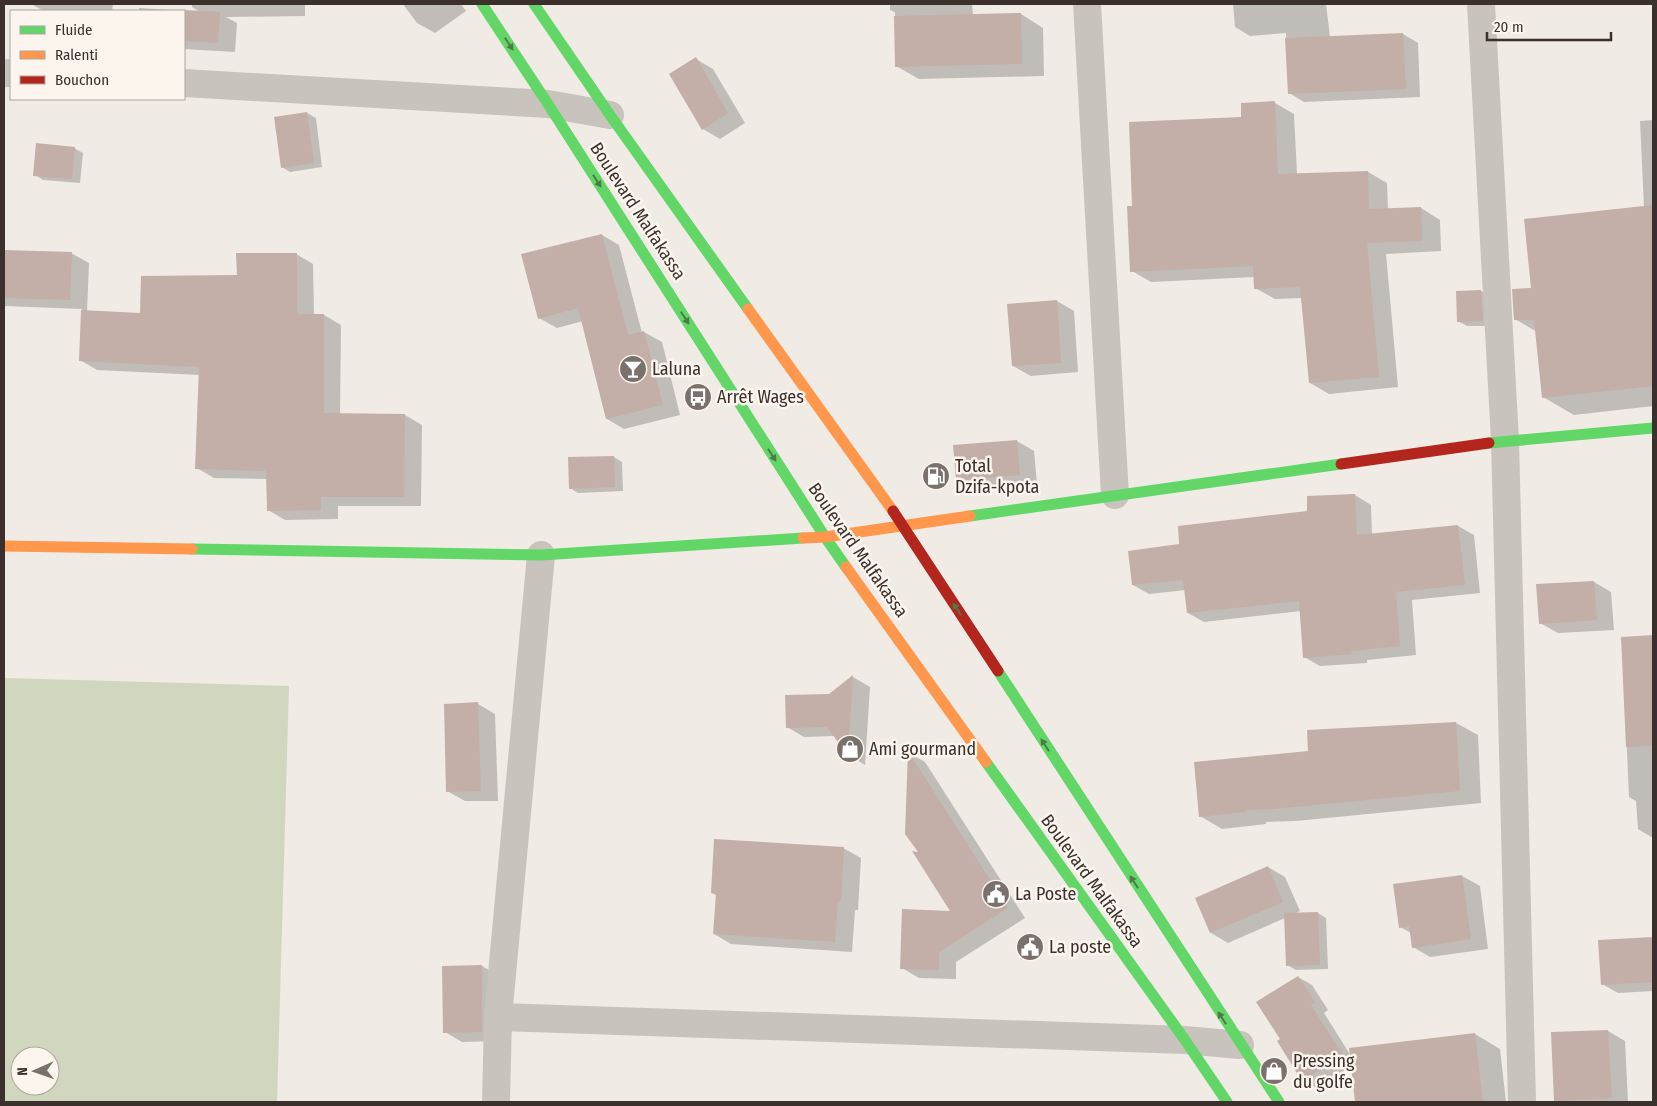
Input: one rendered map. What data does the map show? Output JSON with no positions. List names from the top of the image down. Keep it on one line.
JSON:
{"streets":{"main road":["Boulevard Malfakassa"]},"places":{"bar":["Laluna"],"bus stop":["Arrêt Wages"],"fuel station":["Total Dzifa-kpota"],"shop":["Ami gourmand","Pressing du golfe"],"public building":["La Poste","La poste"]},"legend":["Fluide","Ralenti","Bouchon"],"scale_bar":"20 m","north":"left"}
